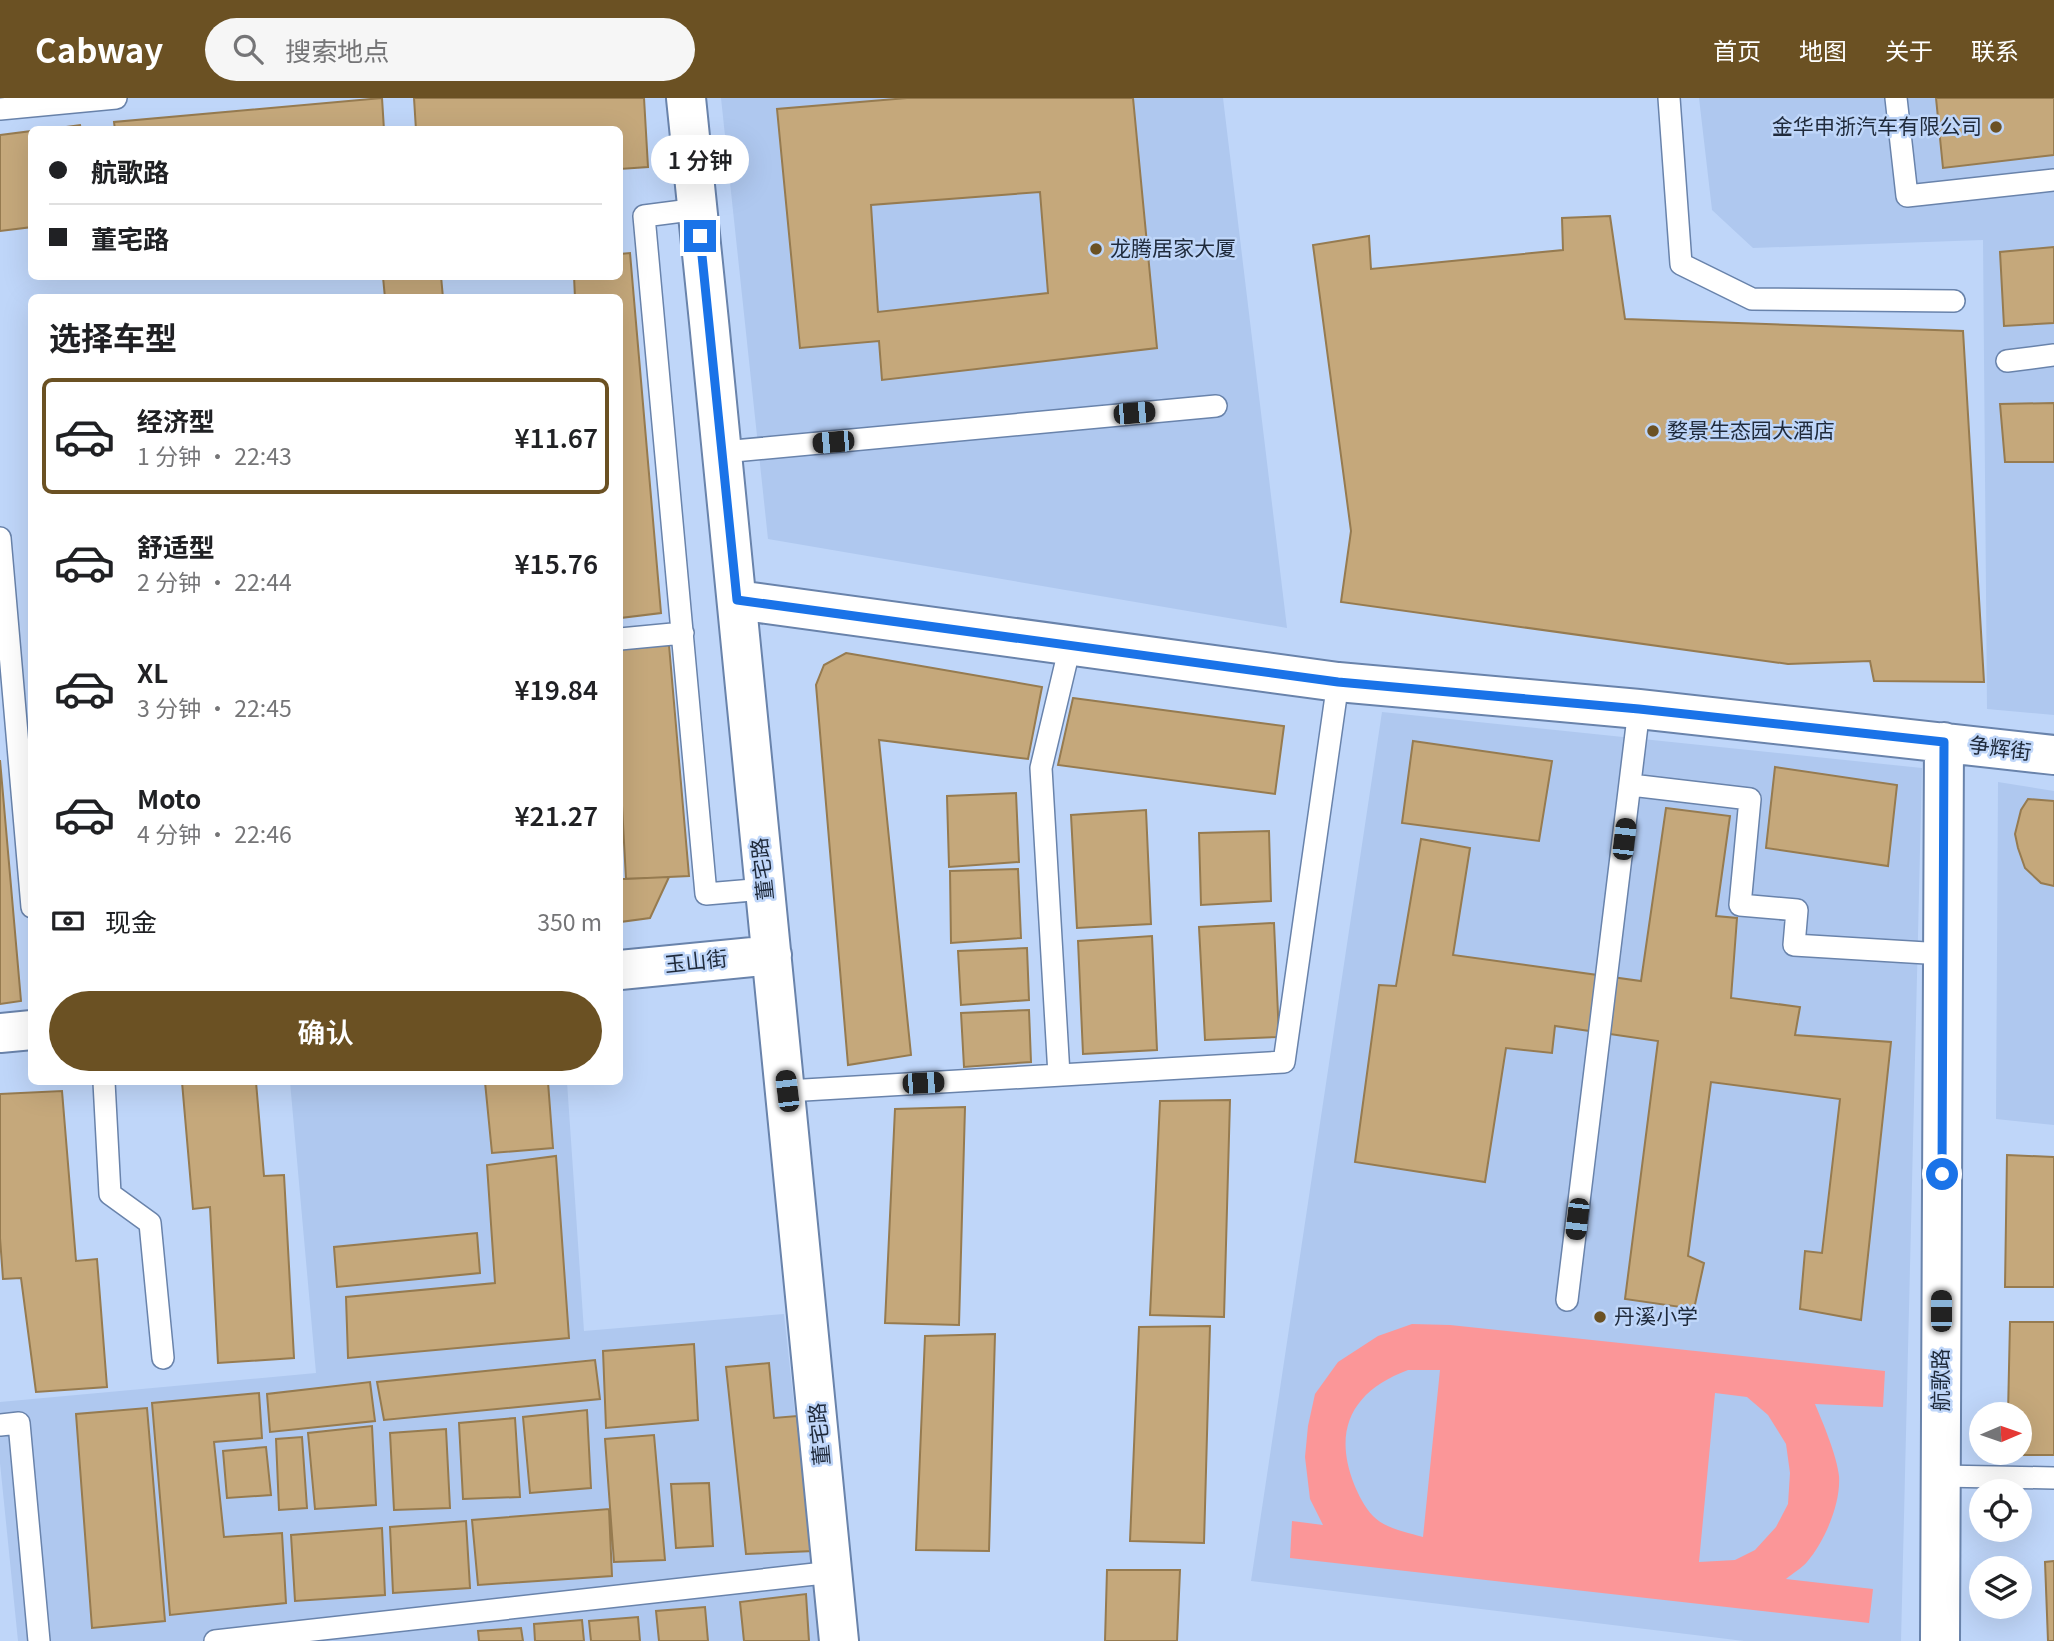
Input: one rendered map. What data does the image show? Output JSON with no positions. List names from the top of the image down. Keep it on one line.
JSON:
{"streets":{"street":["争辉街","董宅路","玉山街","航歌路"]},"crossings":[["争辉街","董宅路"],["争辉街","航歌路"],["董宅路","玉山街"]],"places":["金华申浙汽车有限公司","龙腾居家大厦","婺景生态园大酒店","丹溪小学"],"north":"right","page":{"header":"Cabway","search":"搜索地点","nav":["首页","地图","关于","联系"],"banner":["航歌路","董宅路"],"bubble":"1 分钟","heading":"选择车型","list":[{"name":"经济型","note":"1 分钟 · 22:43","value":"¥11.67"},{"name":"舒适型","note":"2 分钟 · 22:44","value":"¥15.76"},{"name":"XL","note":"3 分钟 · 22:45","value":"¥19.84"},{"name":"Moto","note":"4 分钟 · 22:46","value":"¥21.27"}],"pay":["现金","350 m"],"buttons":"确认"}}
